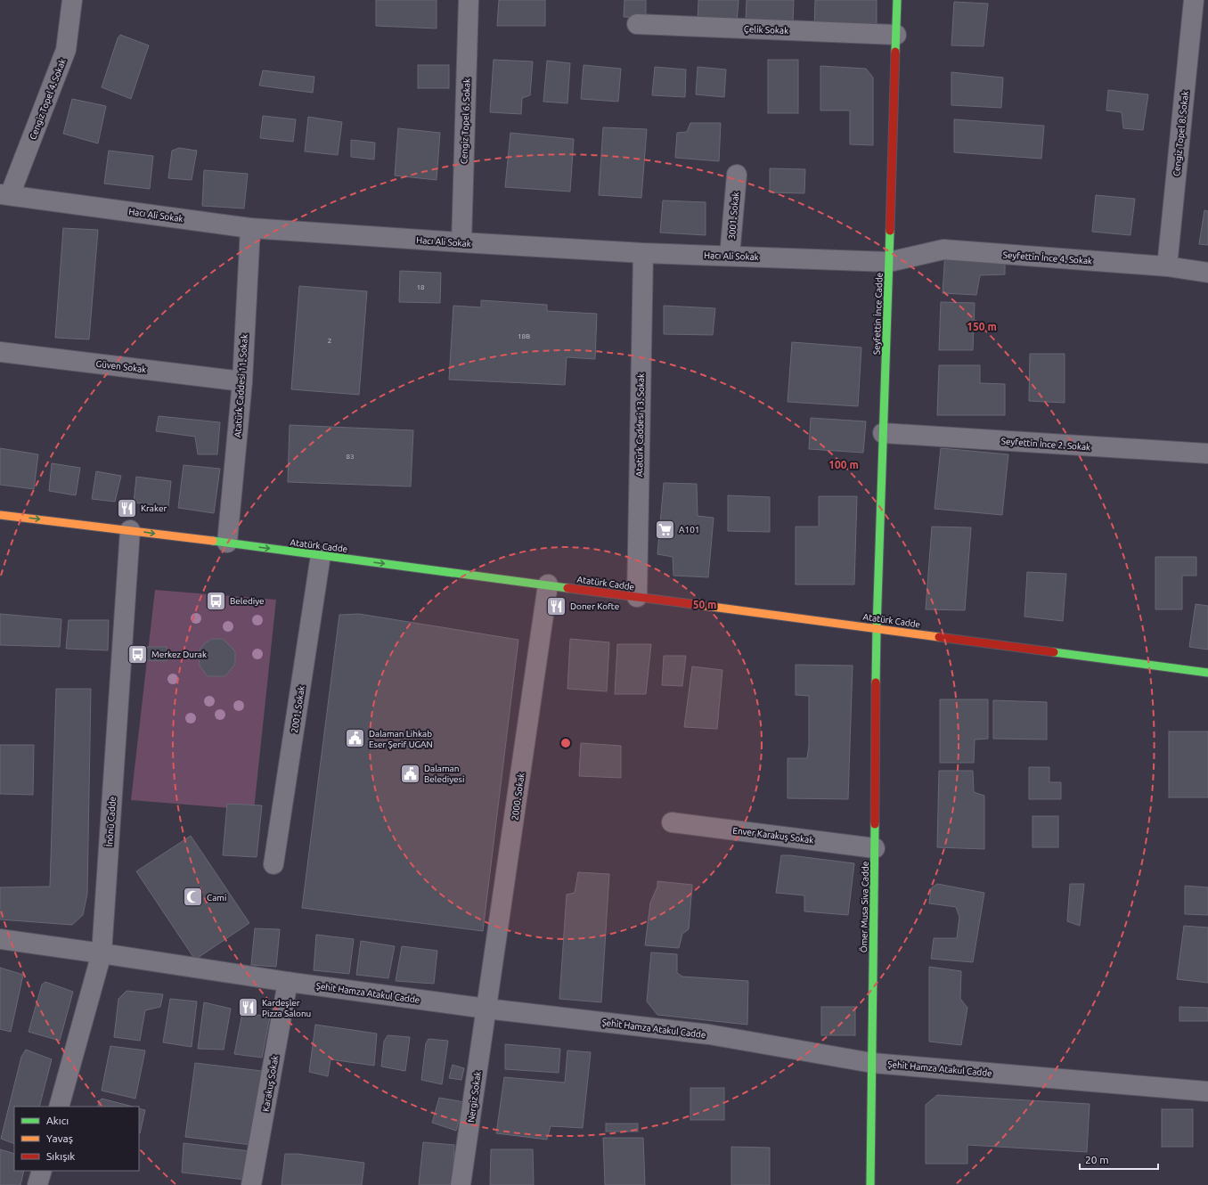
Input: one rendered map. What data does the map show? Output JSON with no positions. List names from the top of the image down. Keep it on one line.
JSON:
{"streets":{"main road":["Seyfettin İnce Cadde","Atatürk Cadde","Ömer Musa Siva Cadde"],"street":["Çelik Sokak","Cengiz Topel 4. Sokak","Cengiz Topel 6. Sokak","Cengiz Topel 8. Sokak","Hacı Ali Sokak","3001. Sokak","Seyfettin İnce 4. Sokak","Güven Sokak","Atatürk Caddesi 11. Sokak","Atatürk Caddesi 13. Sokak","Seyfettin İnce 2. Sokak","2001. Sokak","2000. Sokak","İnönü Cadde","Enver Karakuş Sokak","Şehit Hamza Atakul Cadde","Karakuş Sokak","Nergiz Sokak"]},"crossings":[["Çelik Sokak","Seyfettin İnce Cadde"],["Cengiz Topel 4. Sokak","Hacı Ali Sokak"],["Cengiz Topel 6. Sokak","Hacı Ali Sokak"],["Cengiz Topel 8. Sokak","Seyfettin İnce 4. Sokak"],["Hacı Ali Sokak","3001. Sokak"],["Hacı Ali Sokak","Seyfettin İnce 4. Sokak"],["Hacı Ali Sokak","Seyfettin İnce Cadde"],["Hacı Ali Sokak","Atatürk Caddesi 11. Sokak"],["Hacı Ali Sokak","Atatürk Caddesi 13. Sokak"],["Seyfettin İnce 4. Sokak","Seyfettin İnce Cadde"],["Seyfettin İnce Cadde","Seyfettin İnce 2. Sokak"],["Seyfettin İnce Cadde","Atatürk Cadde"],["Seyfettin İnce Cadde","Ömer Musa Siva Cadde"],["Güven Sokak","Atatürk Caddesi 11. Sokak"],["Atatürk Caddesi 11. Sokak","Atatürk Cadde"],["Atatürk Caddesi 13. Sokak","Atatürk Cadde"],["Atatürk Cadde","2001. Sokak"],["Atatürk Cadde","2000. Sokak"],["Atatürk Cadde","İnönü Cadde"],["Atatürk Cadde","Ömer Musa Siva Cadde"],["2000. Sokak","Şehit Hamza Atakul Cadde"],["2000. Sokak","Nergiz Sokak"],["İnönü Cadde","Şehit Hamza Atakul Cadde"],["Enver Karakuş Sokak","Ömer Musa Siva Cadde"],["Ömer Musa Siva Cadde","Şehit Hamza Atakul Cadde"],["Şehit Hamza Atakul Cadde","Karakuş Sokak"],["Şehit Hamza Atakul Cadde","Nergiz Sokak"]],"one_way":["Atatürk Cadde"],"places":{"restaurant":["Kraker","Doner Kofte","Kardeşler Pizza Salonu"],"supermarket":["A101"],"bus stop":["Belediye","Merkez Durak"],"public building":["Dalaman Lihkab Eser Şerif UGAN","Dalaman Belediyesi"],"mosque":["Cami"]},"house_numbers":["18","18B","2","83"],"legend":["Akıcı","Yavaş","Sıkışık"],"scale_bar":"20 m","rings":["150 m","100 m","50 m"]}
